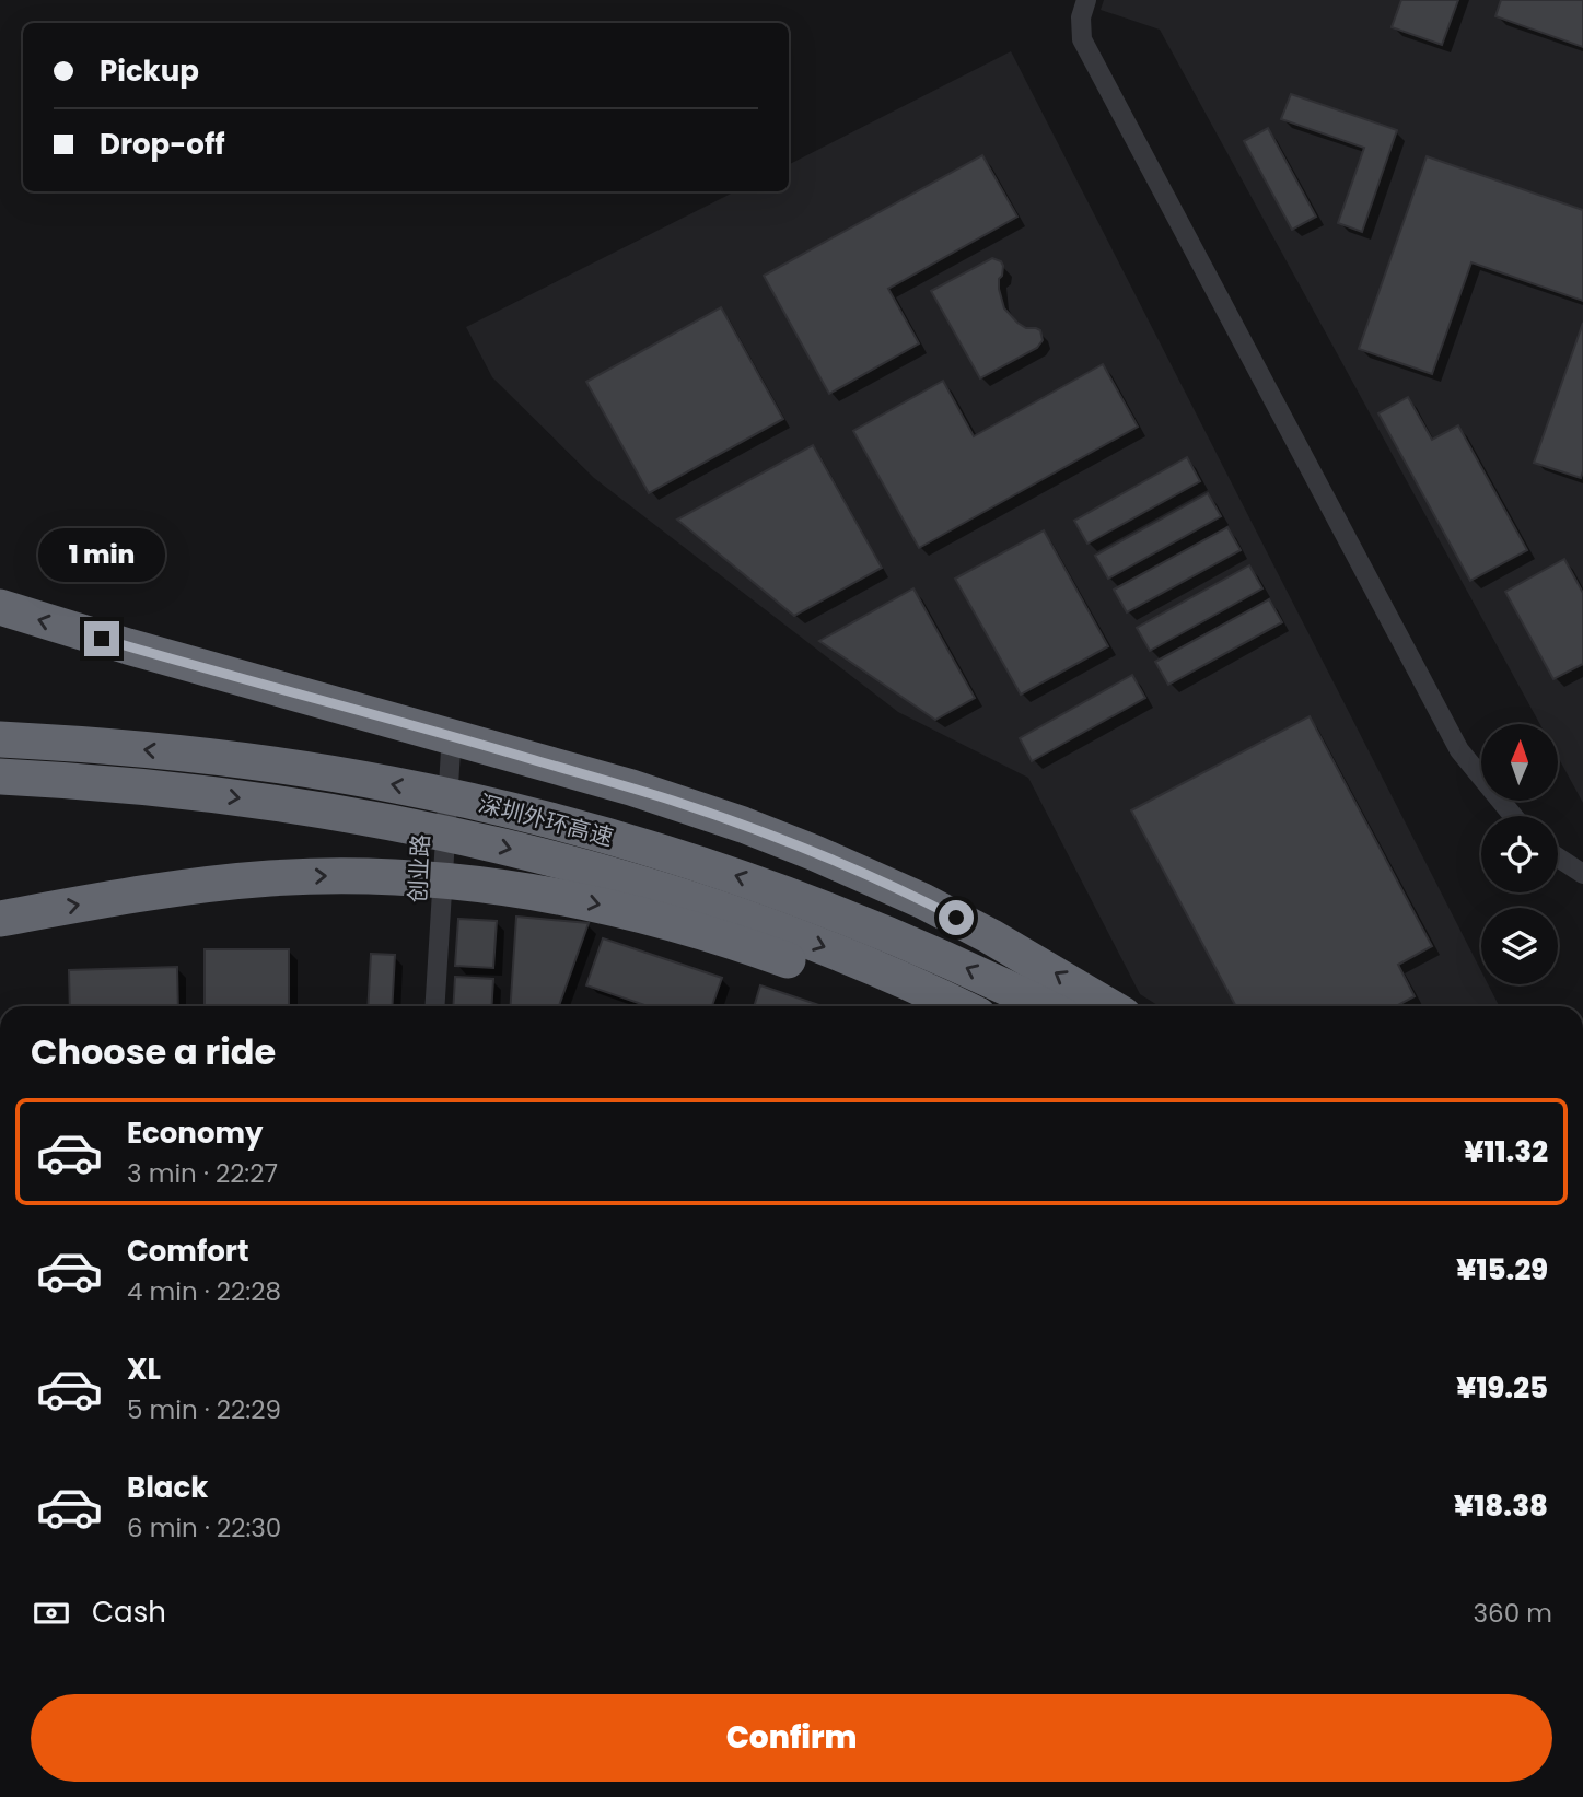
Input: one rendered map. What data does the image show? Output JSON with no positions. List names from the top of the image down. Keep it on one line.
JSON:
{"streets":{"highway":["深圳外环高速"],"street":["创业路"]},"north":"top","page":{"banner":["Pickup","Drop-off"],"bubble":"1 min","heading":"Choose a ride","list":[{"name":"Economy","note":"3 min · 22:27","value":"¥11.32"},{"name":"Comfort","note":"4 min · 22:28","value":"¥15.29"},{"name":"XL","note":"5 min · 22:29","value":"¥19.25"},{"name":"Black","note":"6 min · 22:30","value":"¥18.38"}],"pay":["Cash","360 m"],"buttons":"Confirm"}}
